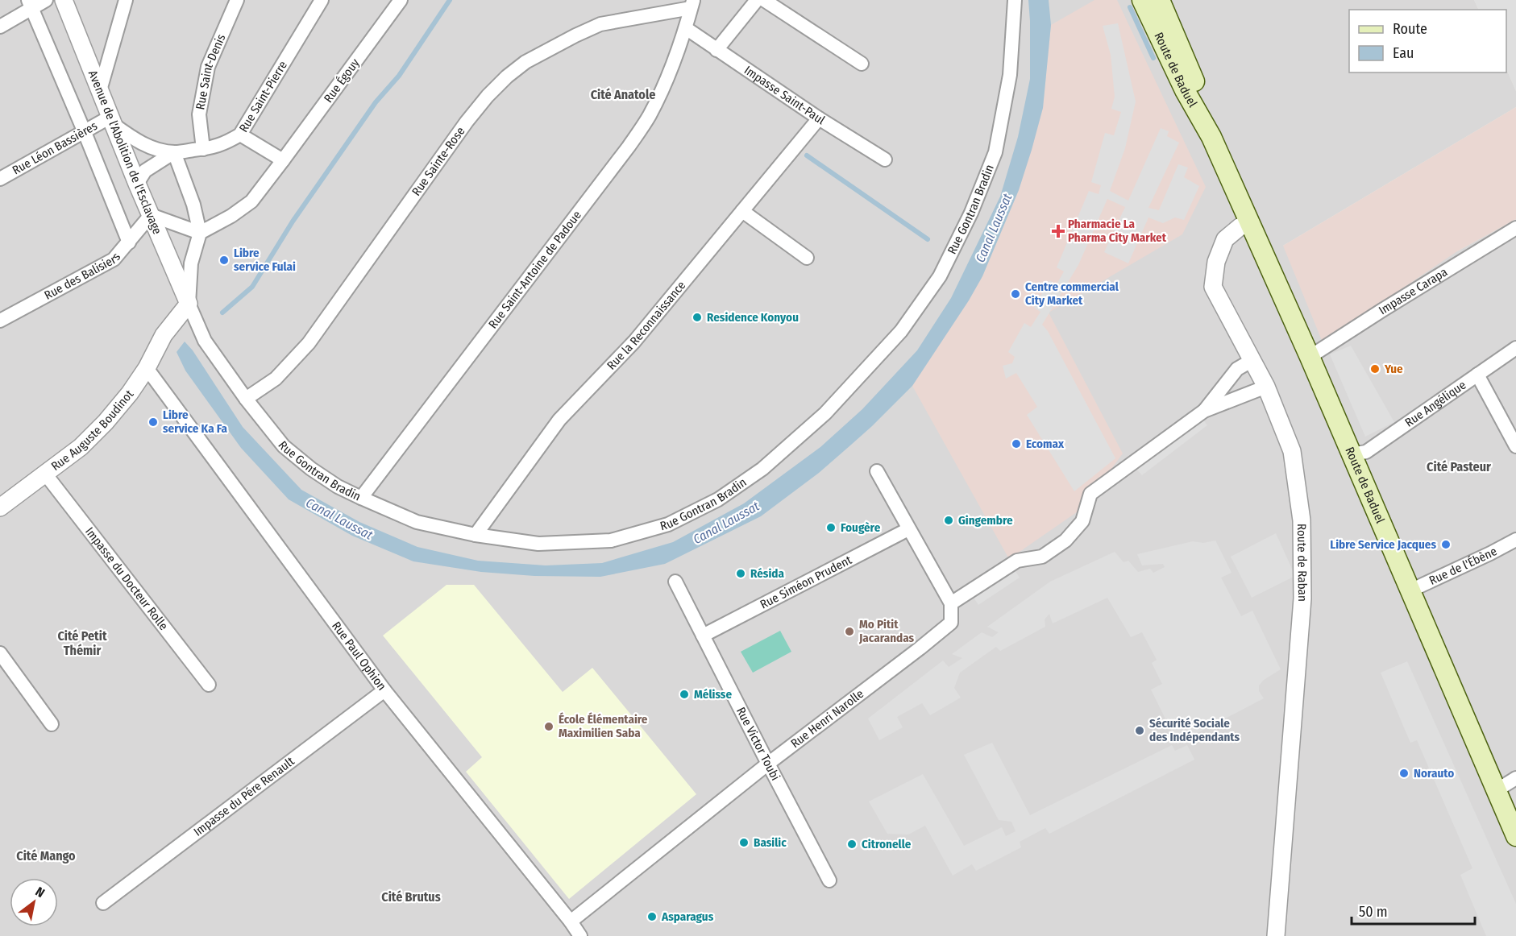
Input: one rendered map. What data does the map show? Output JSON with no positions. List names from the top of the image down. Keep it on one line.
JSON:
{"streets":{"main road":["Route de Baduel"],"street":["Rue Saint-Denis","Rue Égouy","Impasse Saint-Paul","Rue Saint-Pierre","Rue Léon Bassières","Avenue de l'Abolition de l'Esclavage","Rue Sainte-Rose","Rue Gontran Bradin","Rue Saint-Antoine de Padoue","Rue des Balisiers","Impasse Carapa","Rue la Reconnaissance","Rue Angélique","Rue Auguste Boudinot","Route de Raban","Rue de l'Ébène","Impasse du Docteur Rolle","Rue Siméon Prudent","Rue Paul Ophion","Rue Henri Narolle","Rue Victor Toubi","Impasse du Pére Renault"]},"crossings":[["Route de Baduel","Impasse Carapa"],["Route de Baduel","Rue Angélique"],["Route de Baduel","Route de Raban"],["Route de Baduel","Rue de l'Ébène"],["Rue Saint-Denis","Rue Saint-Pierre"],["Impasse Saint-Paul","Rue Saint-Antoine de Padoue"],["Impasse Saint-Paul","Rue la Reconnaissance"],["Rue Saint-Pierre","Rue Léon Bassières"],["Rue Saint-Pierre","Avenue de l'Abolition de l'Esclavage"],["Rue Léon Bassières","Avenue de l'Abolition de l'Esclavage"],["Avenue de l'Abolition de l'Esclavage","Rue Gontran Bradin"],["Avenue de l'Abolition de l'Esclavage","Rue des Balisiers"],["Avenue de l'Abolition de l'Esclavage","Rue Auguste Boudinot"],["Rue Sainte-Rose","Rue Gontran Bradin"],["Rue Sainte-Rose","Rue Saint-Antoine de Padoue"],["Rue Gontran Bradin","Rue Saint-Antoine de Padoue"],["Rue Gontran Bradin","Rue la Reconnaissance"],["Rue Gontran Bradin","Rue Auguste Boudinot"],["Rue Auguste Boudinot","Impasse du Docteur Rolle"],["Rue Auguste Boudinot","Rue Paul Ophion"],["Rue Siméon Prudent","Rue Victor Toubi"],["Rue Paul Ophion","Rue Henri Narolle"],["Rue Paul Ophion","Impasse du Pére Renault"],["Rue Henri Narolle","Rue Victor Toubi"]],"districts":["Cité Anatole","Cité Pasteur","Cité Petit Thémir","Cité Mango","Cité Brutus"],"water":["Canal Laussat"],"places":{"health":["Pharmacie La Pharma City Market"],"other":["Libre service Fulai","Centre commercial City Market","Residence Konyou","Yue","Libre service Ka Fa","Ecomax","Gingembre","Fougère","Libre Service Jacques","Résida","Mo Pitit Jacarandas","Mélisse","École Élémentaire Maximilien Saba","Sécurité Sociale des Indépendants","Norauto","Basilic","Citronelle","Asparagus"]},"legend":["Route","Eau"],"scale_bar":"50 m","north":"top right"}
